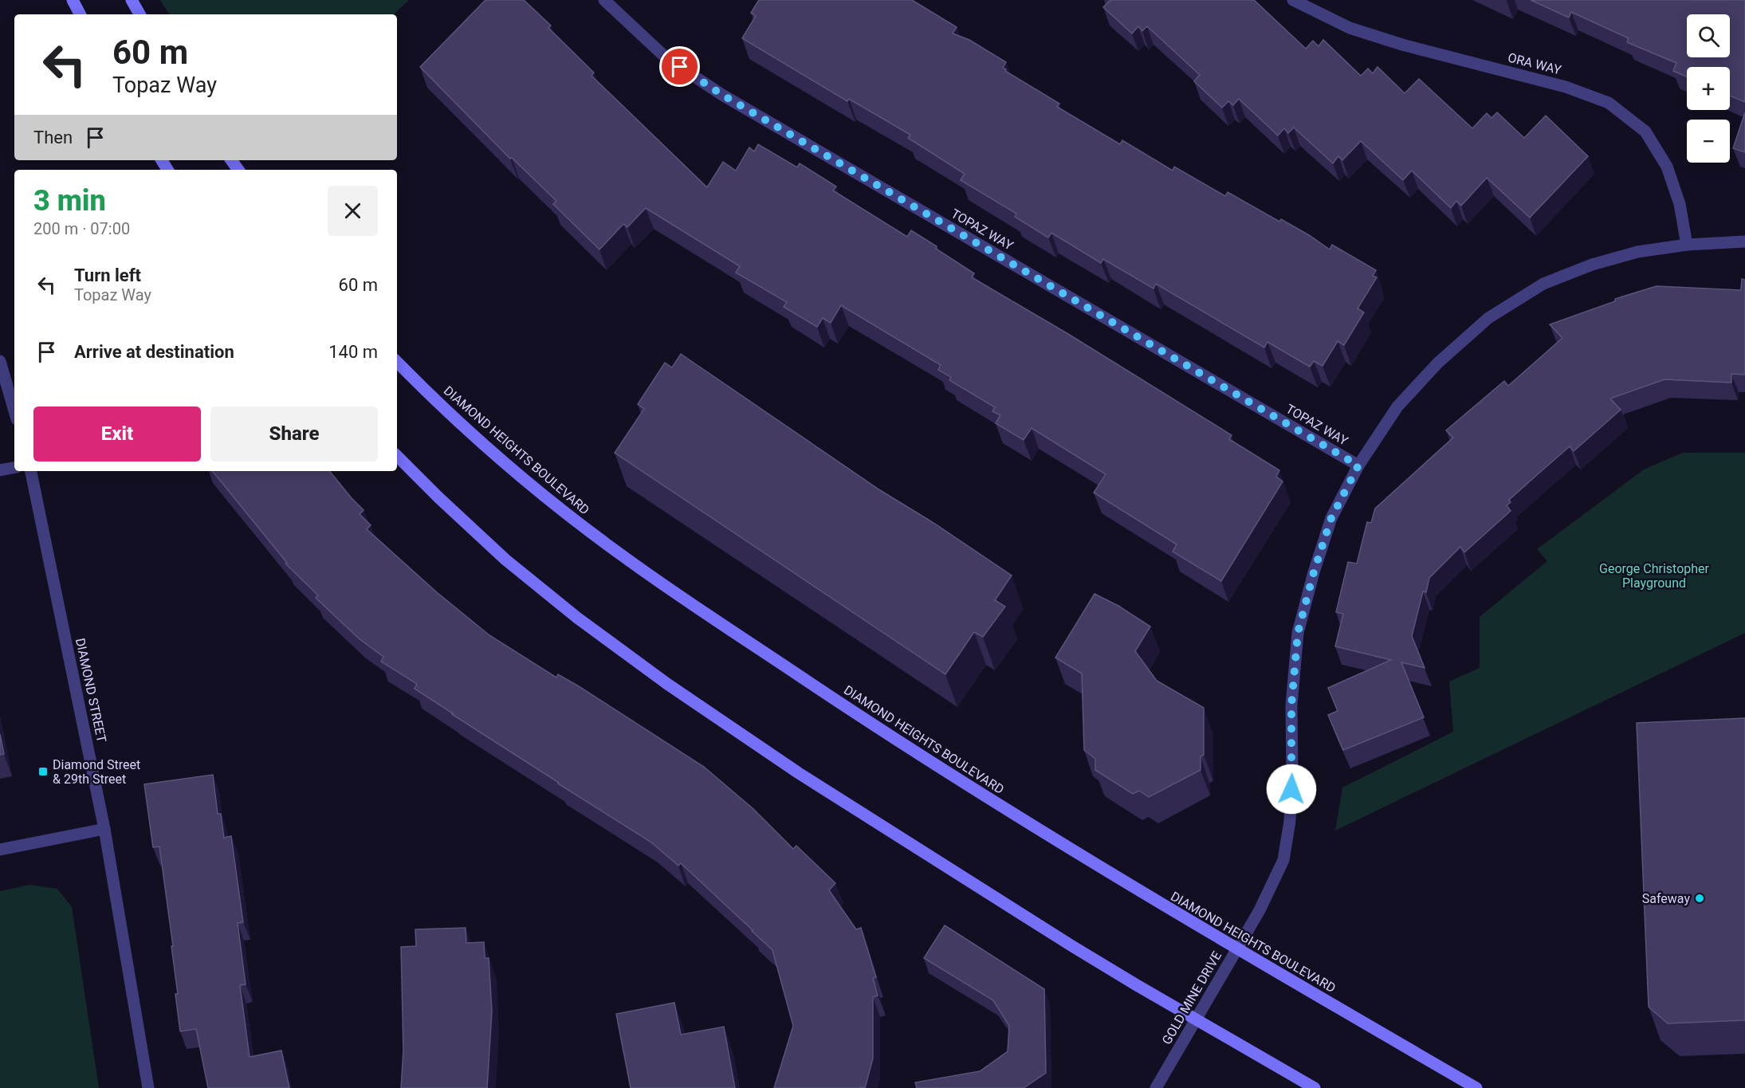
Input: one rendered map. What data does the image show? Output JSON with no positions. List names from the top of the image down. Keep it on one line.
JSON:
{"streets":{"main road":["DIAMOND HEIGHTS BOULEVARD"],"street":["ORA WAY","TOPAZ WAY","DIAMOND STREET","GOLD MINE DRIVE"]},"crossings":[["ORA WAY","GOLD MINE DRIVE"],["TOPAZ WAY","GOLD MINE DRIVE"],["DIAMOND HEIGHTS BOULEVARD","GOLD MINE DRIVE"]],"parks":["George Christopher Playground"],"places":{"transit":["Diamond Street & 29th Street"],"other":["Safeway"]},"page":{"map_buttons":["+","−"],"turn":["60 m","Topaz Way"],"then":"Then","heading":["3 min","200 m · 07:00"],"list":[{"name":"Turn left","note":"Topaz Way","value":"60 m"},{"name":"Arrive at destination","value":"140 m"}],"buttons":["Exit","Share"]}}
